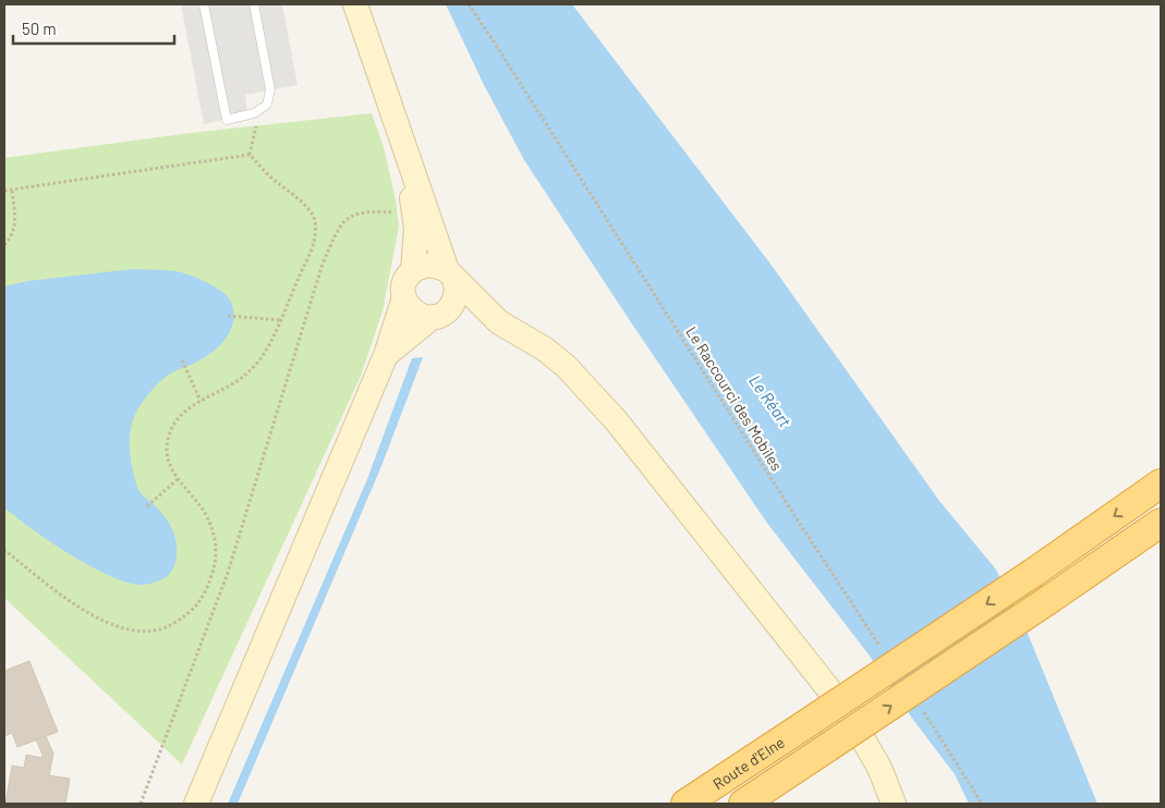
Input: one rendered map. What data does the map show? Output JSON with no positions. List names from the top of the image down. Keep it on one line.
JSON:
{"streets":{"highway":["Route d'Elne"],"path":["Le Raccourci des Mobiles"]},"water":["Le Réart"],"scale_bar":"50 m"}
